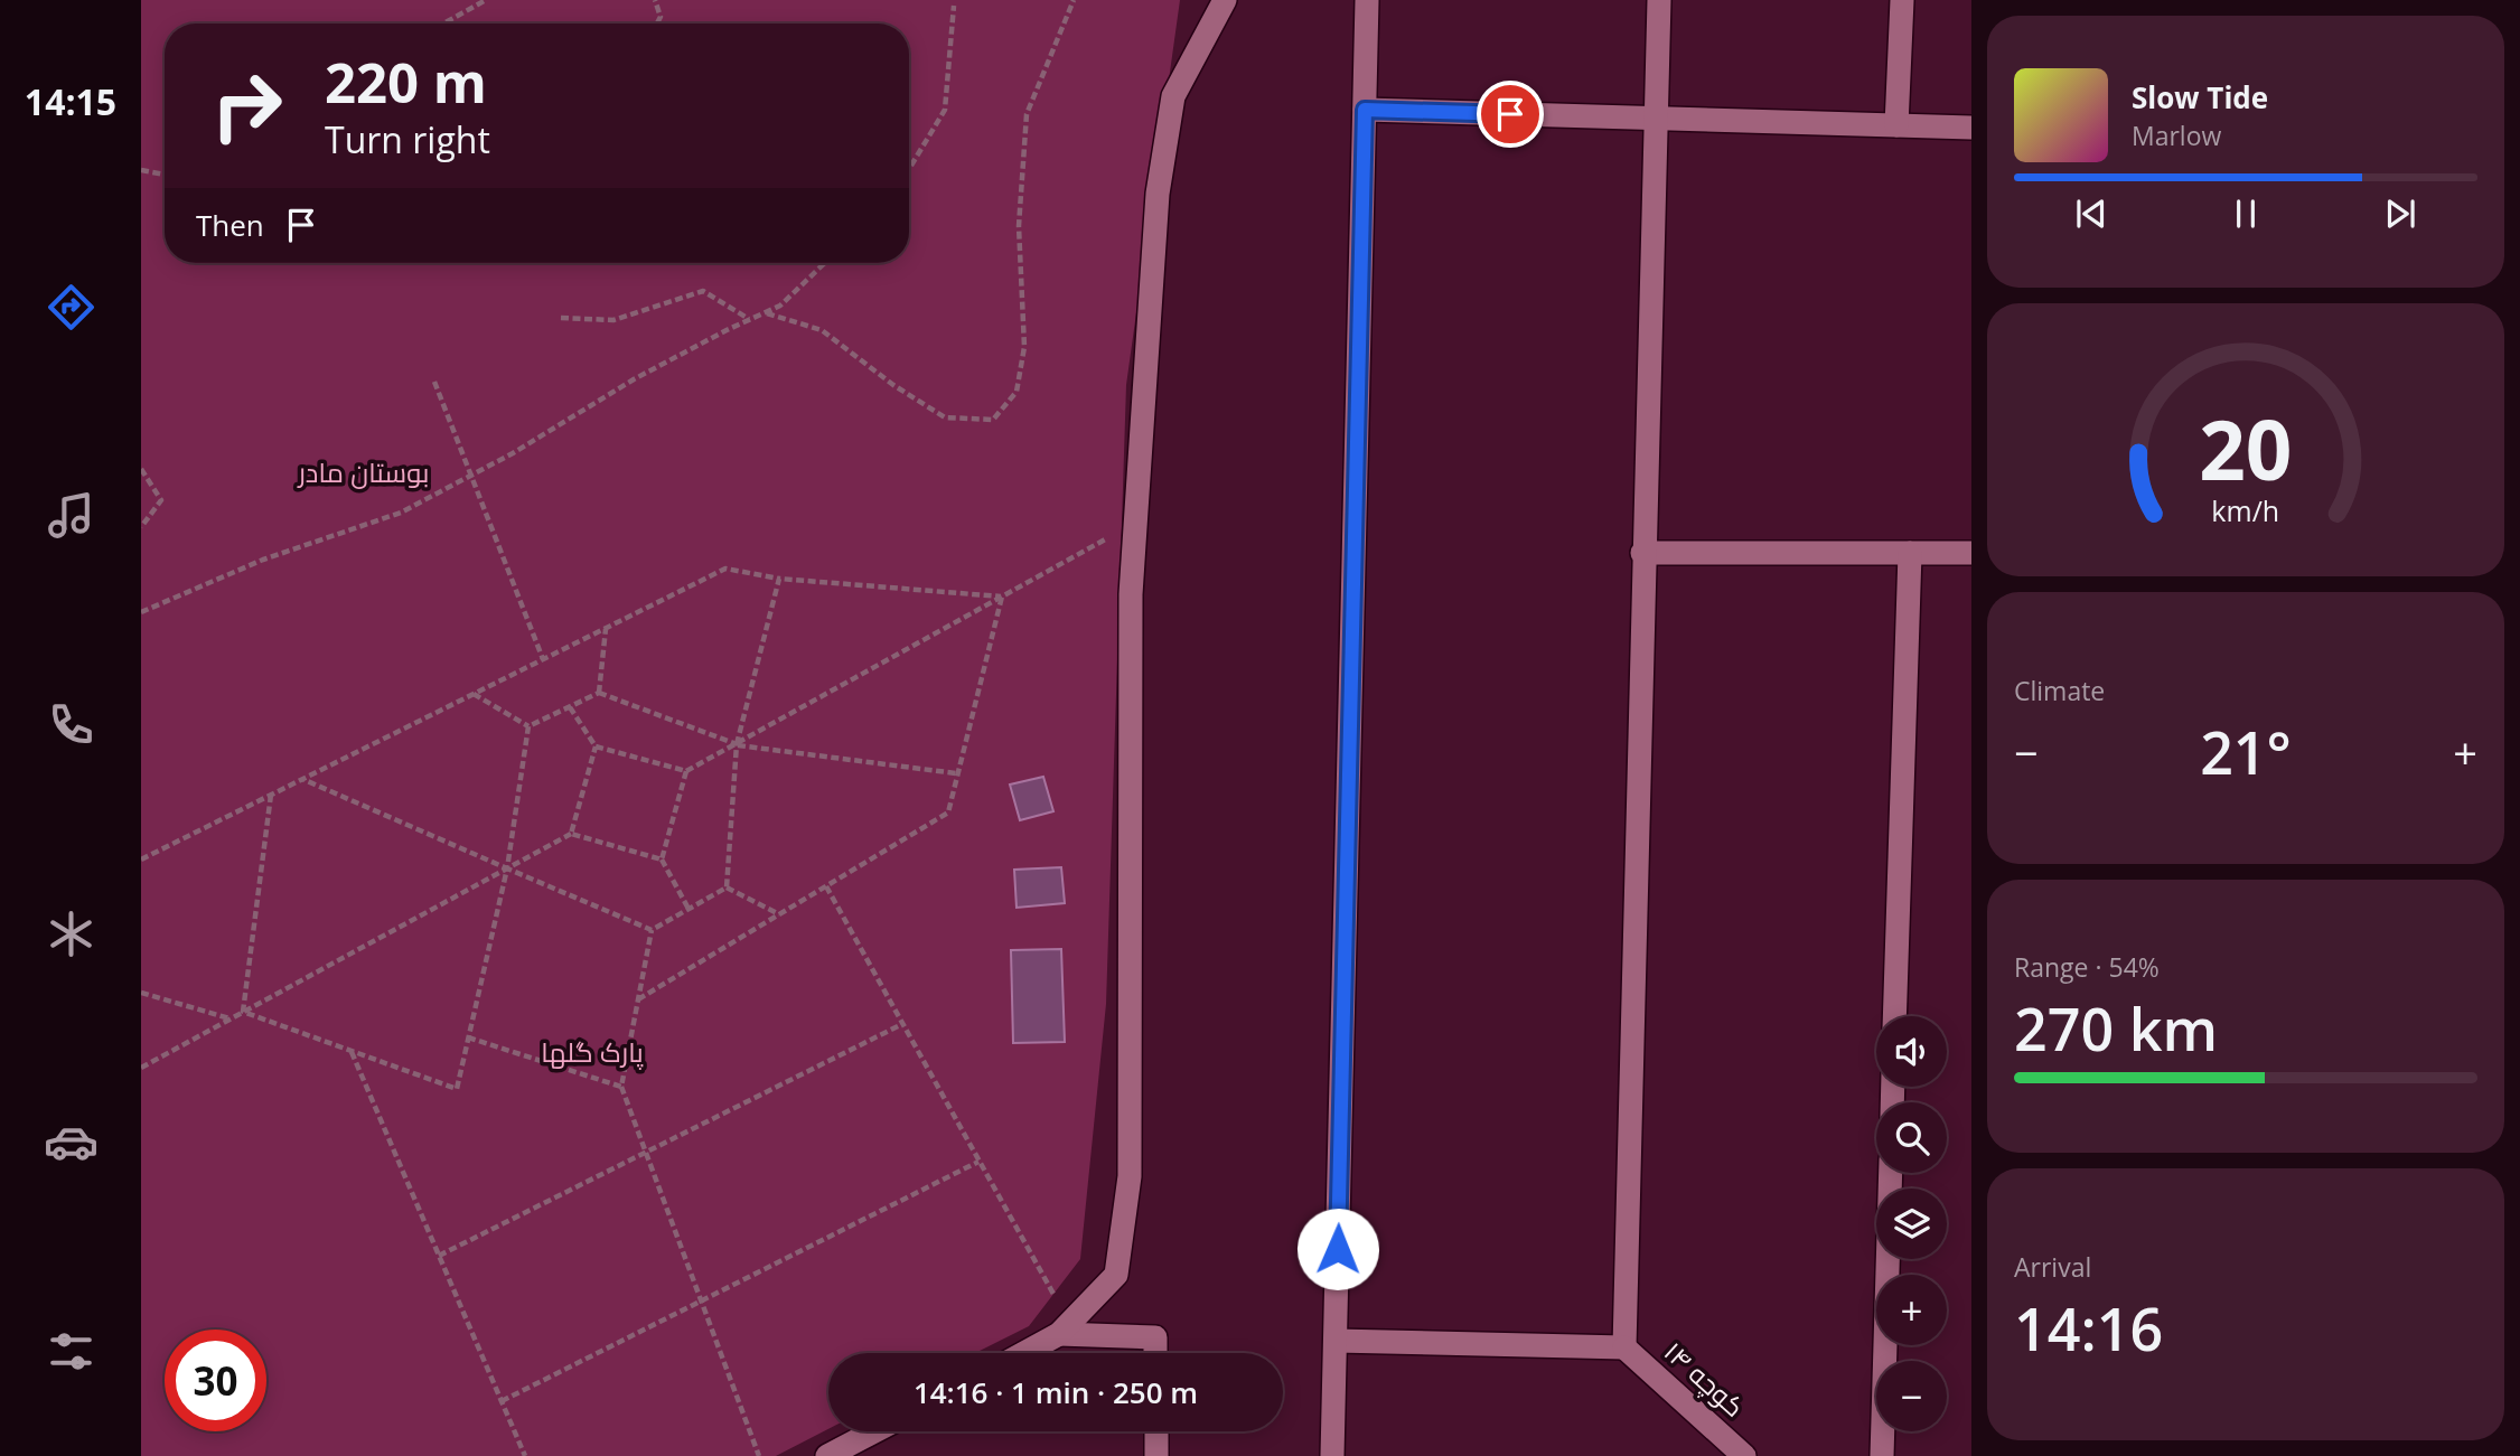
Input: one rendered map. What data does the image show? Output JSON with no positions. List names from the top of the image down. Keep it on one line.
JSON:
{"streets":{"street":["کوچه ۱۴"]},"parks":["بوستان مادر","پارک گلها"],"page":{"tabs":"14:15","turn":["220 m","Turn right"],"song":["Slow Tide","Marlow"],"then":"Then","tile":["Climate",["Range · 54%","270 km"],["Arrival","14:16"]],"heat":["−","21°","+"],"map_buttons":["+","−"],"limit":"30","trip":"14:16 · 1 min · 250 m","gauge":["20","km/h"]}}
